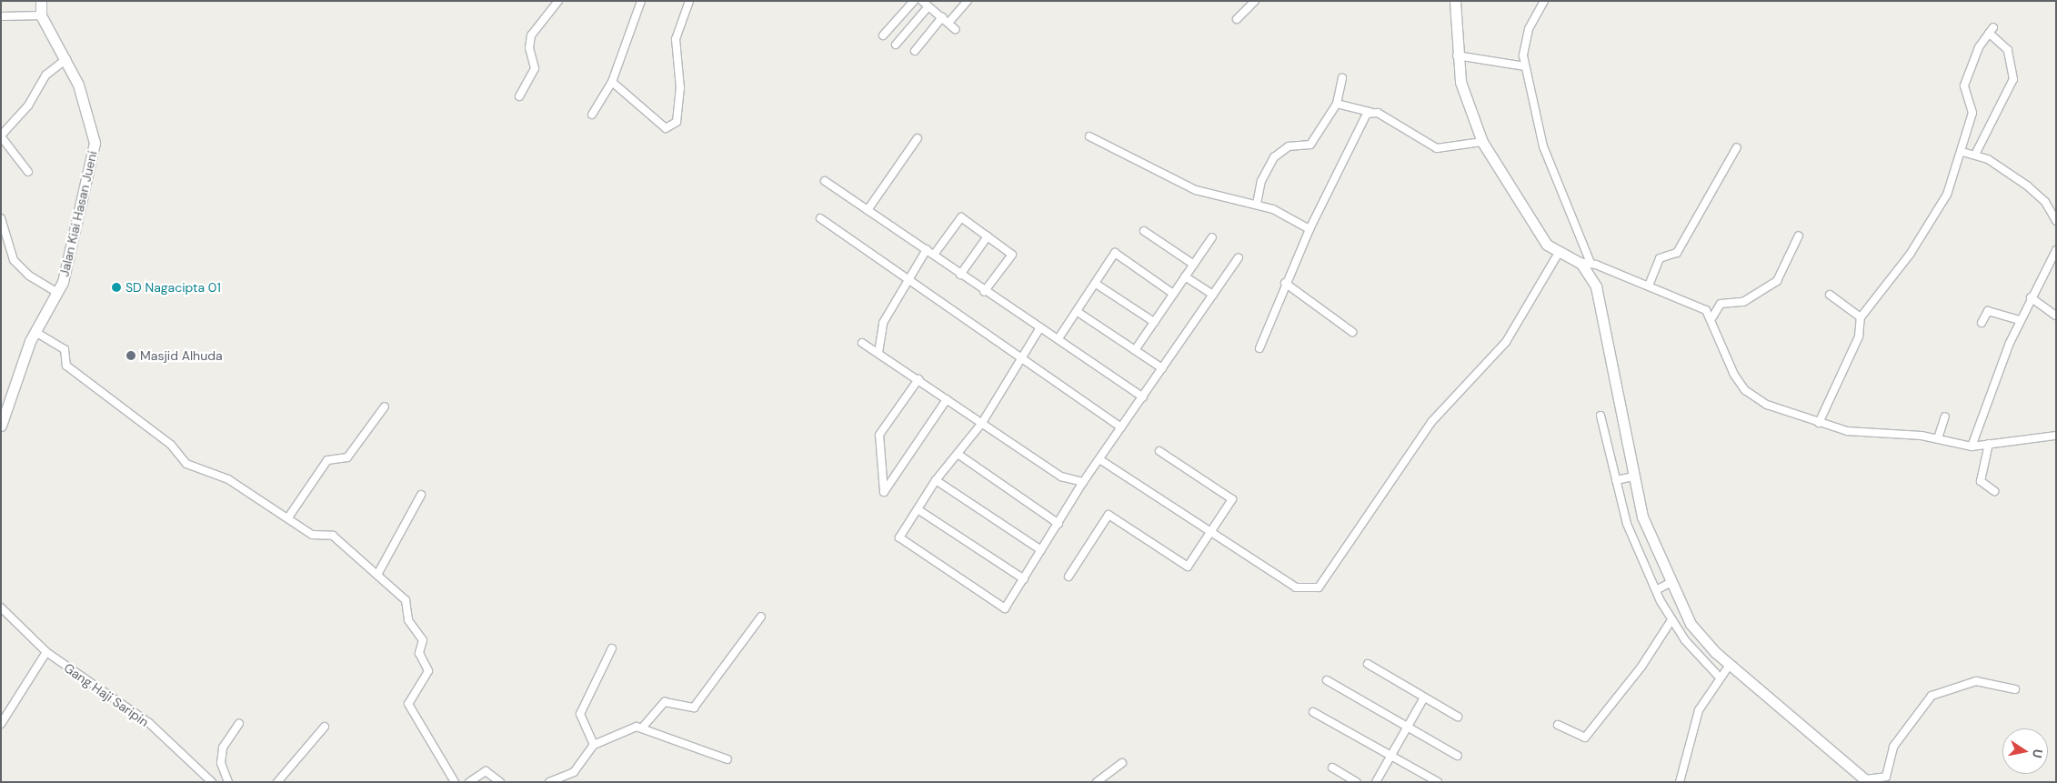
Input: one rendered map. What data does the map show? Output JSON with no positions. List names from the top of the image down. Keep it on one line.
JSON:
{"streets":{"street":["Jalan Kiai Hasan Jueni","Gang Haji Saripin"]},"places":["SD Nagacipta 01","Masjid Alhuda"],"north":"right"}
